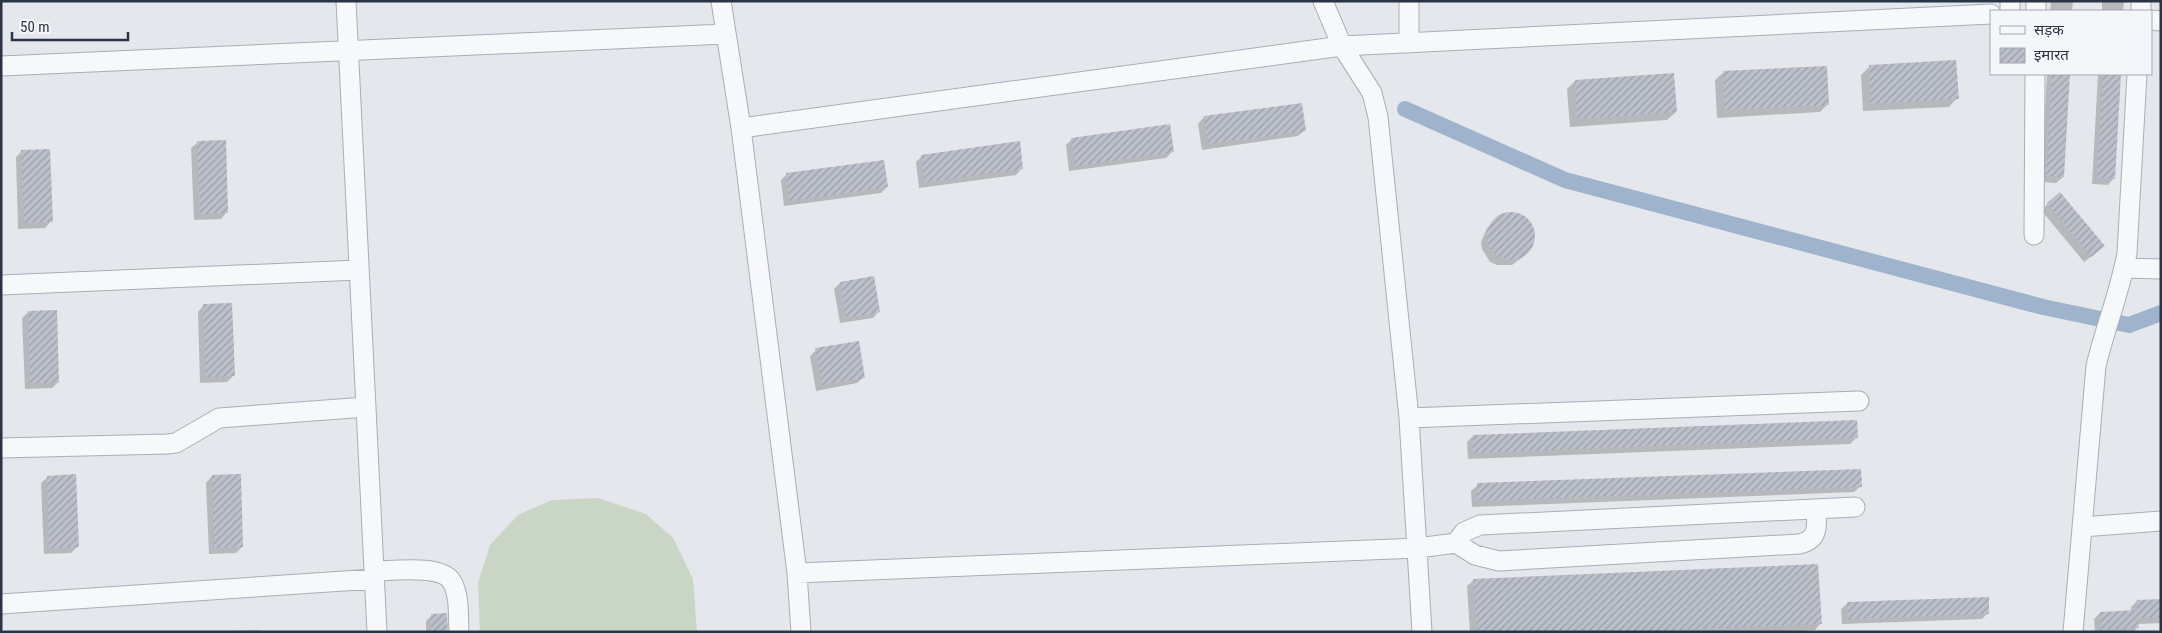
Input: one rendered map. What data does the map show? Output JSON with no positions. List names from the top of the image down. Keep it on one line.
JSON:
{"legend":["सड़क","इमारत"],"scale_bar":"50 m"}
